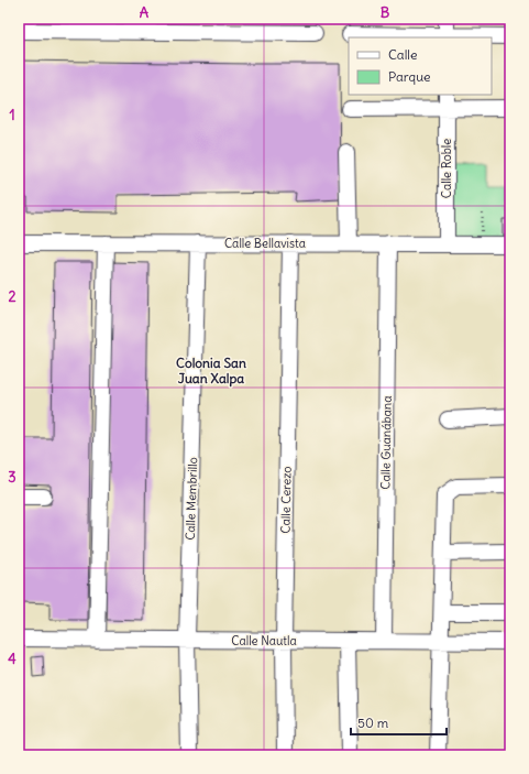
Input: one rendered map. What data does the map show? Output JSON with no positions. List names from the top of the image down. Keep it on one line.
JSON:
{"streets":{"street":["Calle Roble","Calle Bellavista","Calle Guanábana","Calle Membrillo","Calle Cerezo","Calle Nautla"]},"crossings":[["Calle Roble","Calle Bellavista"],["Calle Bellavista","Calle Guanábana"],["Calle Bellavista","Calle Membrillo"],["Calle Bellavista","Calle Cerezo"],["Calle Guanábana","Calle Nautla"],["Calle Membrillo","Calle Nautla"],["Calle Cerezo","Calle Nautla"]],"districts":["Colonia San Juan Xalpa"],"legend":["Calle","Parque"],"scale_bar":"50 m","grid":{"columns":["A","B"],"rows":["1","2","3","4"]}}
